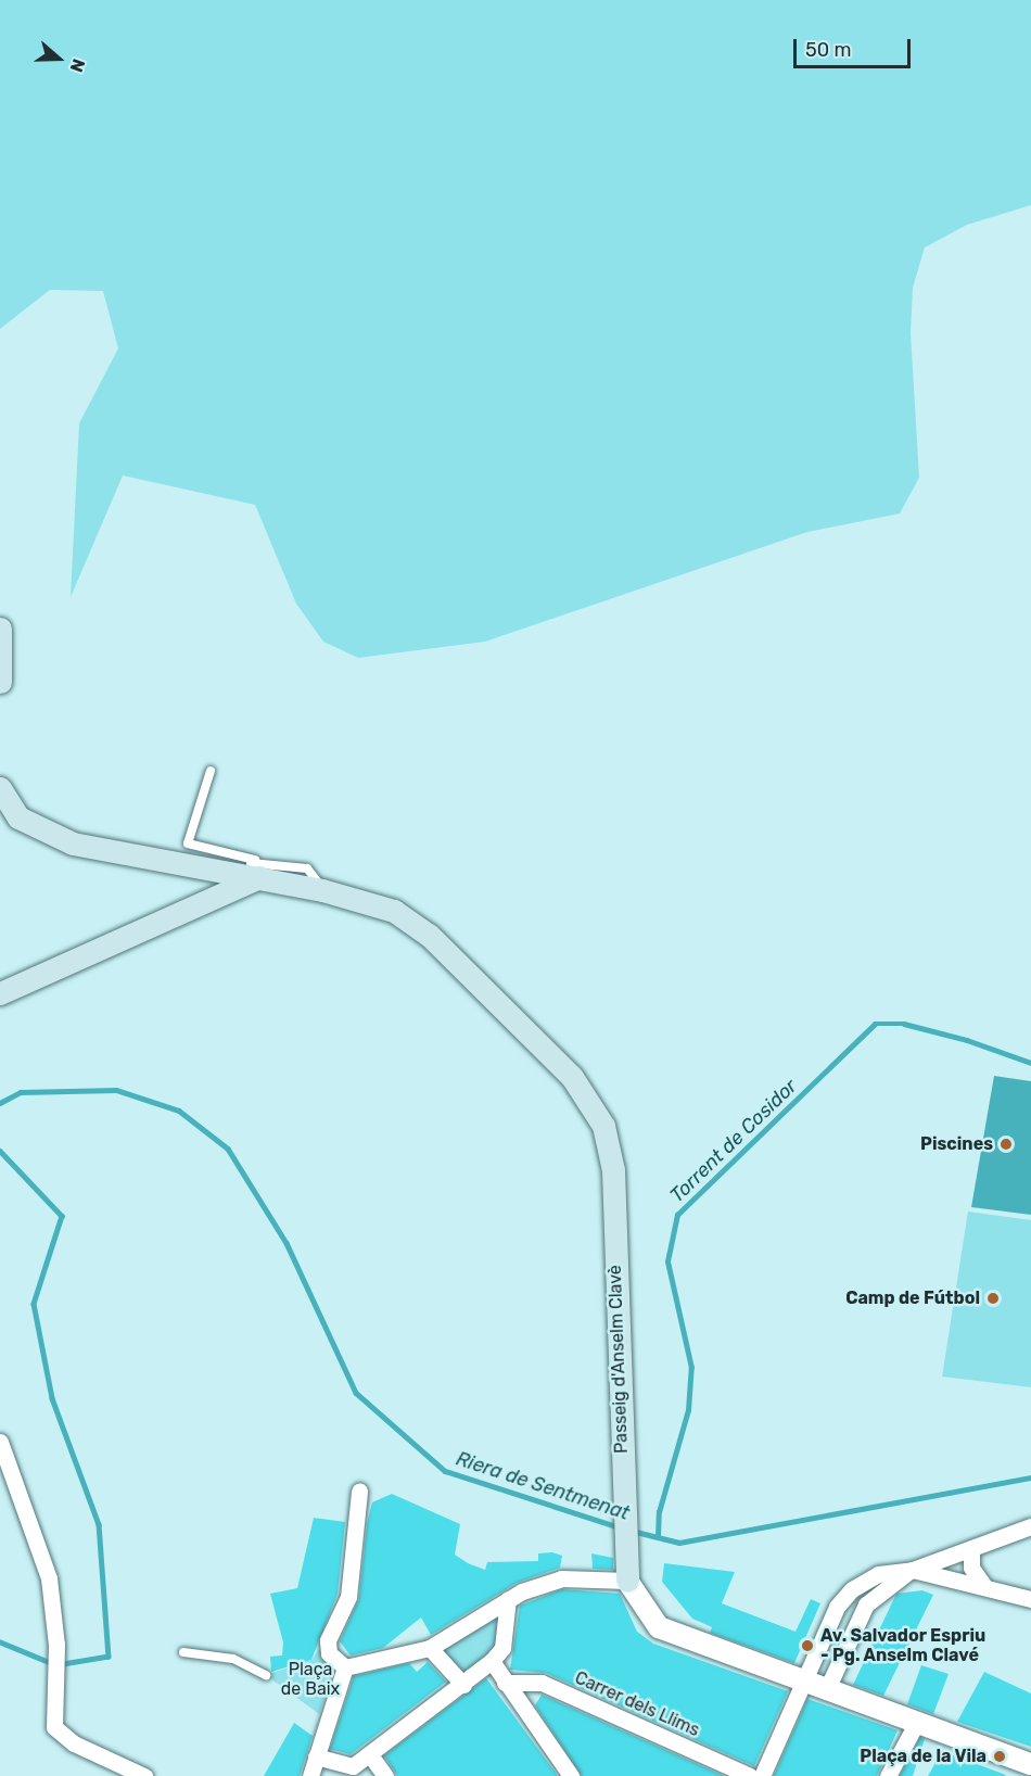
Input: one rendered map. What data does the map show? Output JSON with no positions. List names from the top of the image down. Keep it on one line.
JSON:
{"streets":{"main road":["Passeig d'Anselm Clavè"],"street":["Carrer dels Llims"]},"water":["Torrent de Cosidor","Riera de Sentmenat"],"parks":["Plaça de Baix"],"places":["Piscines","Camp de Fútbol","Av. Salvador Espriu - Pg. Anselm Clavé","Plaça de la Vila"],"scale_bar":"50 m","north":"right"}
